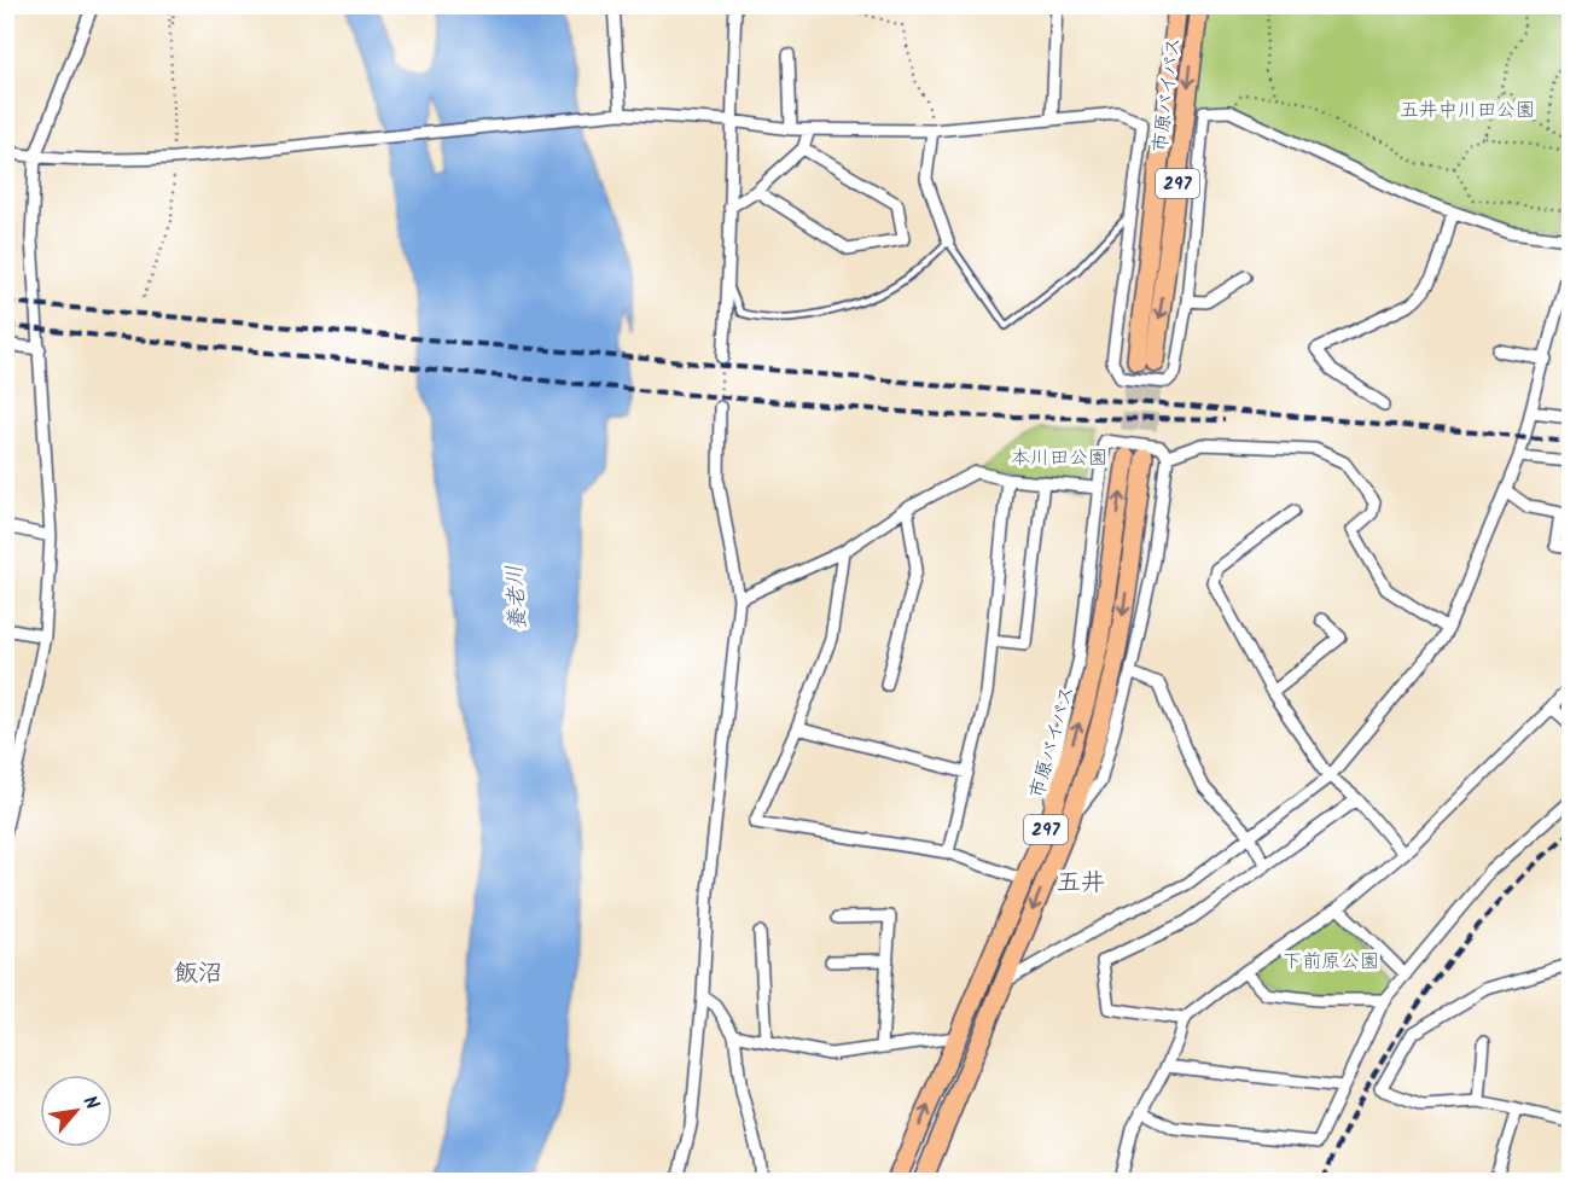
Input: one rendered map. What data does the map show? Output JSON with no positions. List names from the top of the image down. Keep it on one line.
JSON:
{"streets":{"highway":["市原バイパス","297"]},"districts":["五井","飯沼"],"water":["養老川"],"parks":["五井中川田公園","本川田公園","下前原公園"],"north":"top right"}
